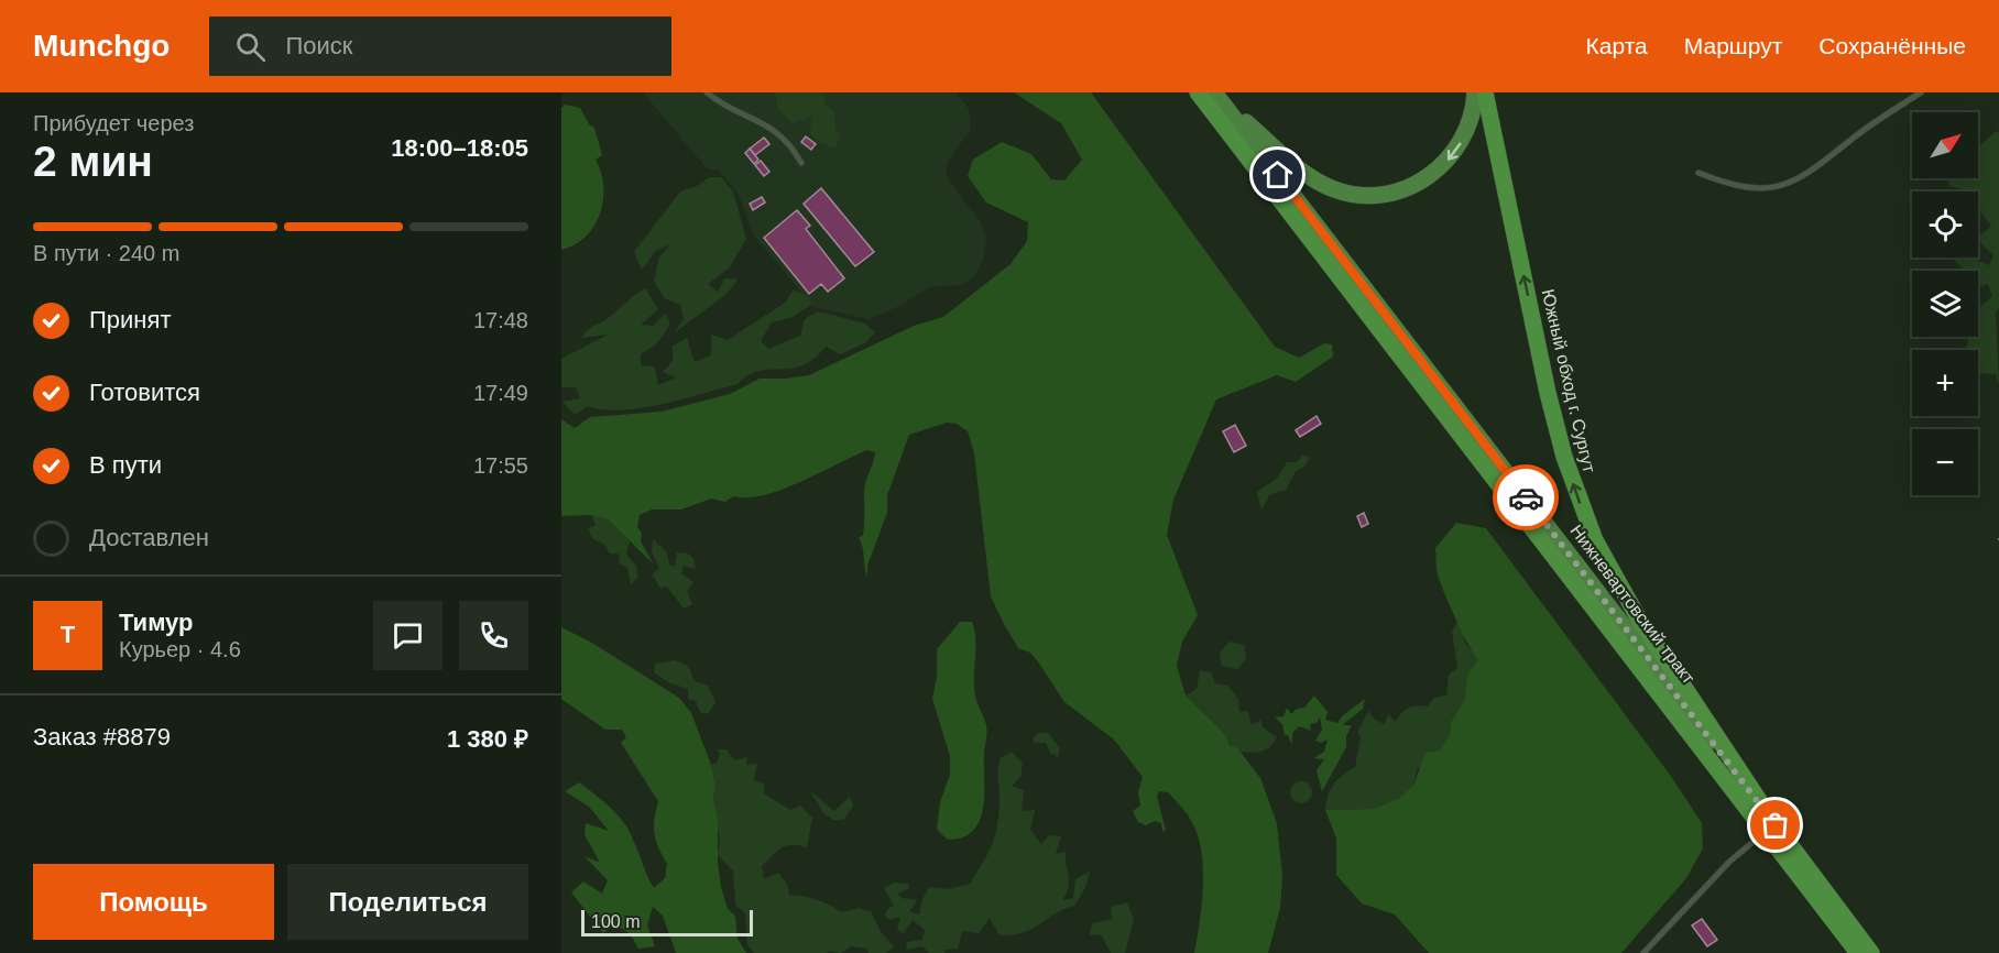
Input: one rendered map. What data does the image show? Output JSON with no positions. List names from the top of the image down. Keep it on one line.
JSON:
{"streets":{"highway":["Южный обход г. Сургут","Нижневартовский тракт"]},"crossings":[["Южный обход г. Сургут","Нижневартовский тракт"]],"one_way":["Южный обход г. Сургут"],"scale_bar":"100 m","north":"top right","page":{"header":"Munchgo","search":"Поиск","nav":["Карта","Маршрут","Сохранённые"],"heading":["2 мин","Прибудет через","18:00–18:05"],"panel":["Тимур","Курьер · 4.6","Заказ #8879","1 380 ₽"],"map_buttons":["+","−"],"bar":"В пути · 240 m","list":[["Принят","17:48"],["Готовится","17:49"],["В пути","17:55"],"Доставлен"],"round":"Т","buttons":["Помощь","Поделиться"],"scale":"100 m"}}
